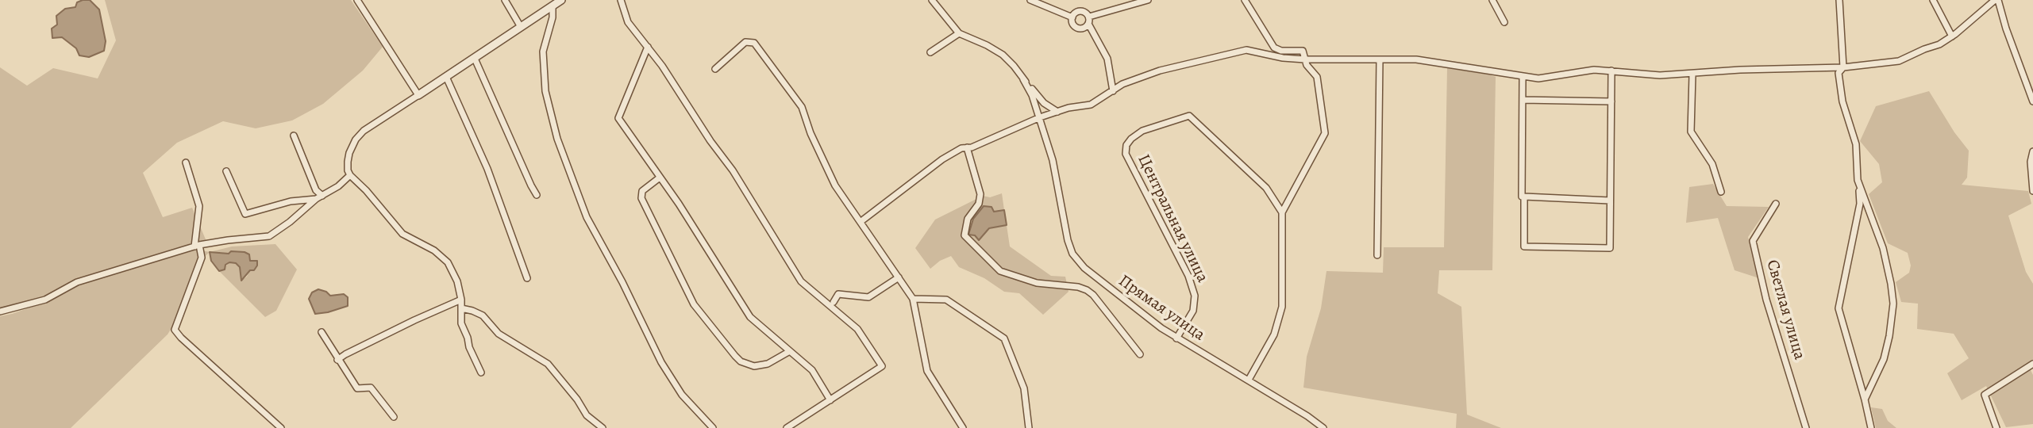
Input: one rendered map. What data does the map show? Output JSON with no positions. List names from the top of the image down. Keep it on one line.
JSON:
{"streets":{"street":["Центральная улица","Прямая улица","Светлая улица"]},"crossings":[["Центральная улица","Прямая улица"]]}
